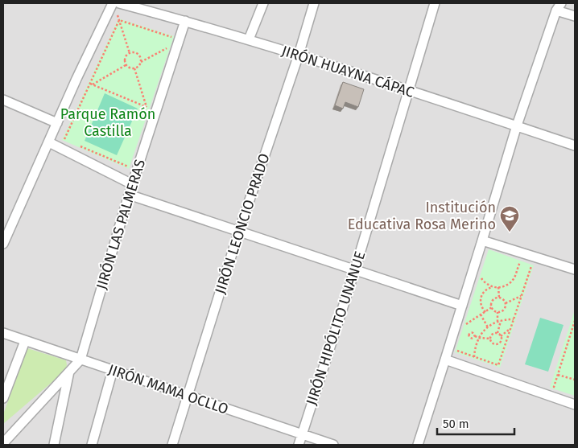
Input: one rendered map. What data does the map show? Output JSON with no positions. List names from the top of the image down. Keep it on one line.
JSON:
{"streets":{"street":["JIRÓN HUAYNA CÁPAC","JIRÓN LEONCIO PRADO","JIRÓN LAS PALMERAS","JIRÓN HIPÓLITO UNANUE","JIRÓN MAMA OCLLO"]},"crossings":[["JIRÓN HUAYNA CÁPAC","JIRÓN LEONCIO PRADO"],["JIRÓN HUAYNA CÁPAC","JIRÓN LAS PALMERAS"],["JIRÓN HUAYNA CÁPAC","JIRÓN HIPÓLITO UNANUE"],["JIRÓN LEONCIO PRADO","JIRÓN MAMA OCLLO"],["JIRÓN LAS PALMERAS","JIRÓN MAMA OCLLO"],["JIRÓN HIPÓLITO UNANUE","JIRÓN MAMA OCLLO"]],"parks":["Parque Ramón Castilla"],"places":{"school or university":["Institución Educativa Rosa Merino"]},"scale_bar":"50 m"}
